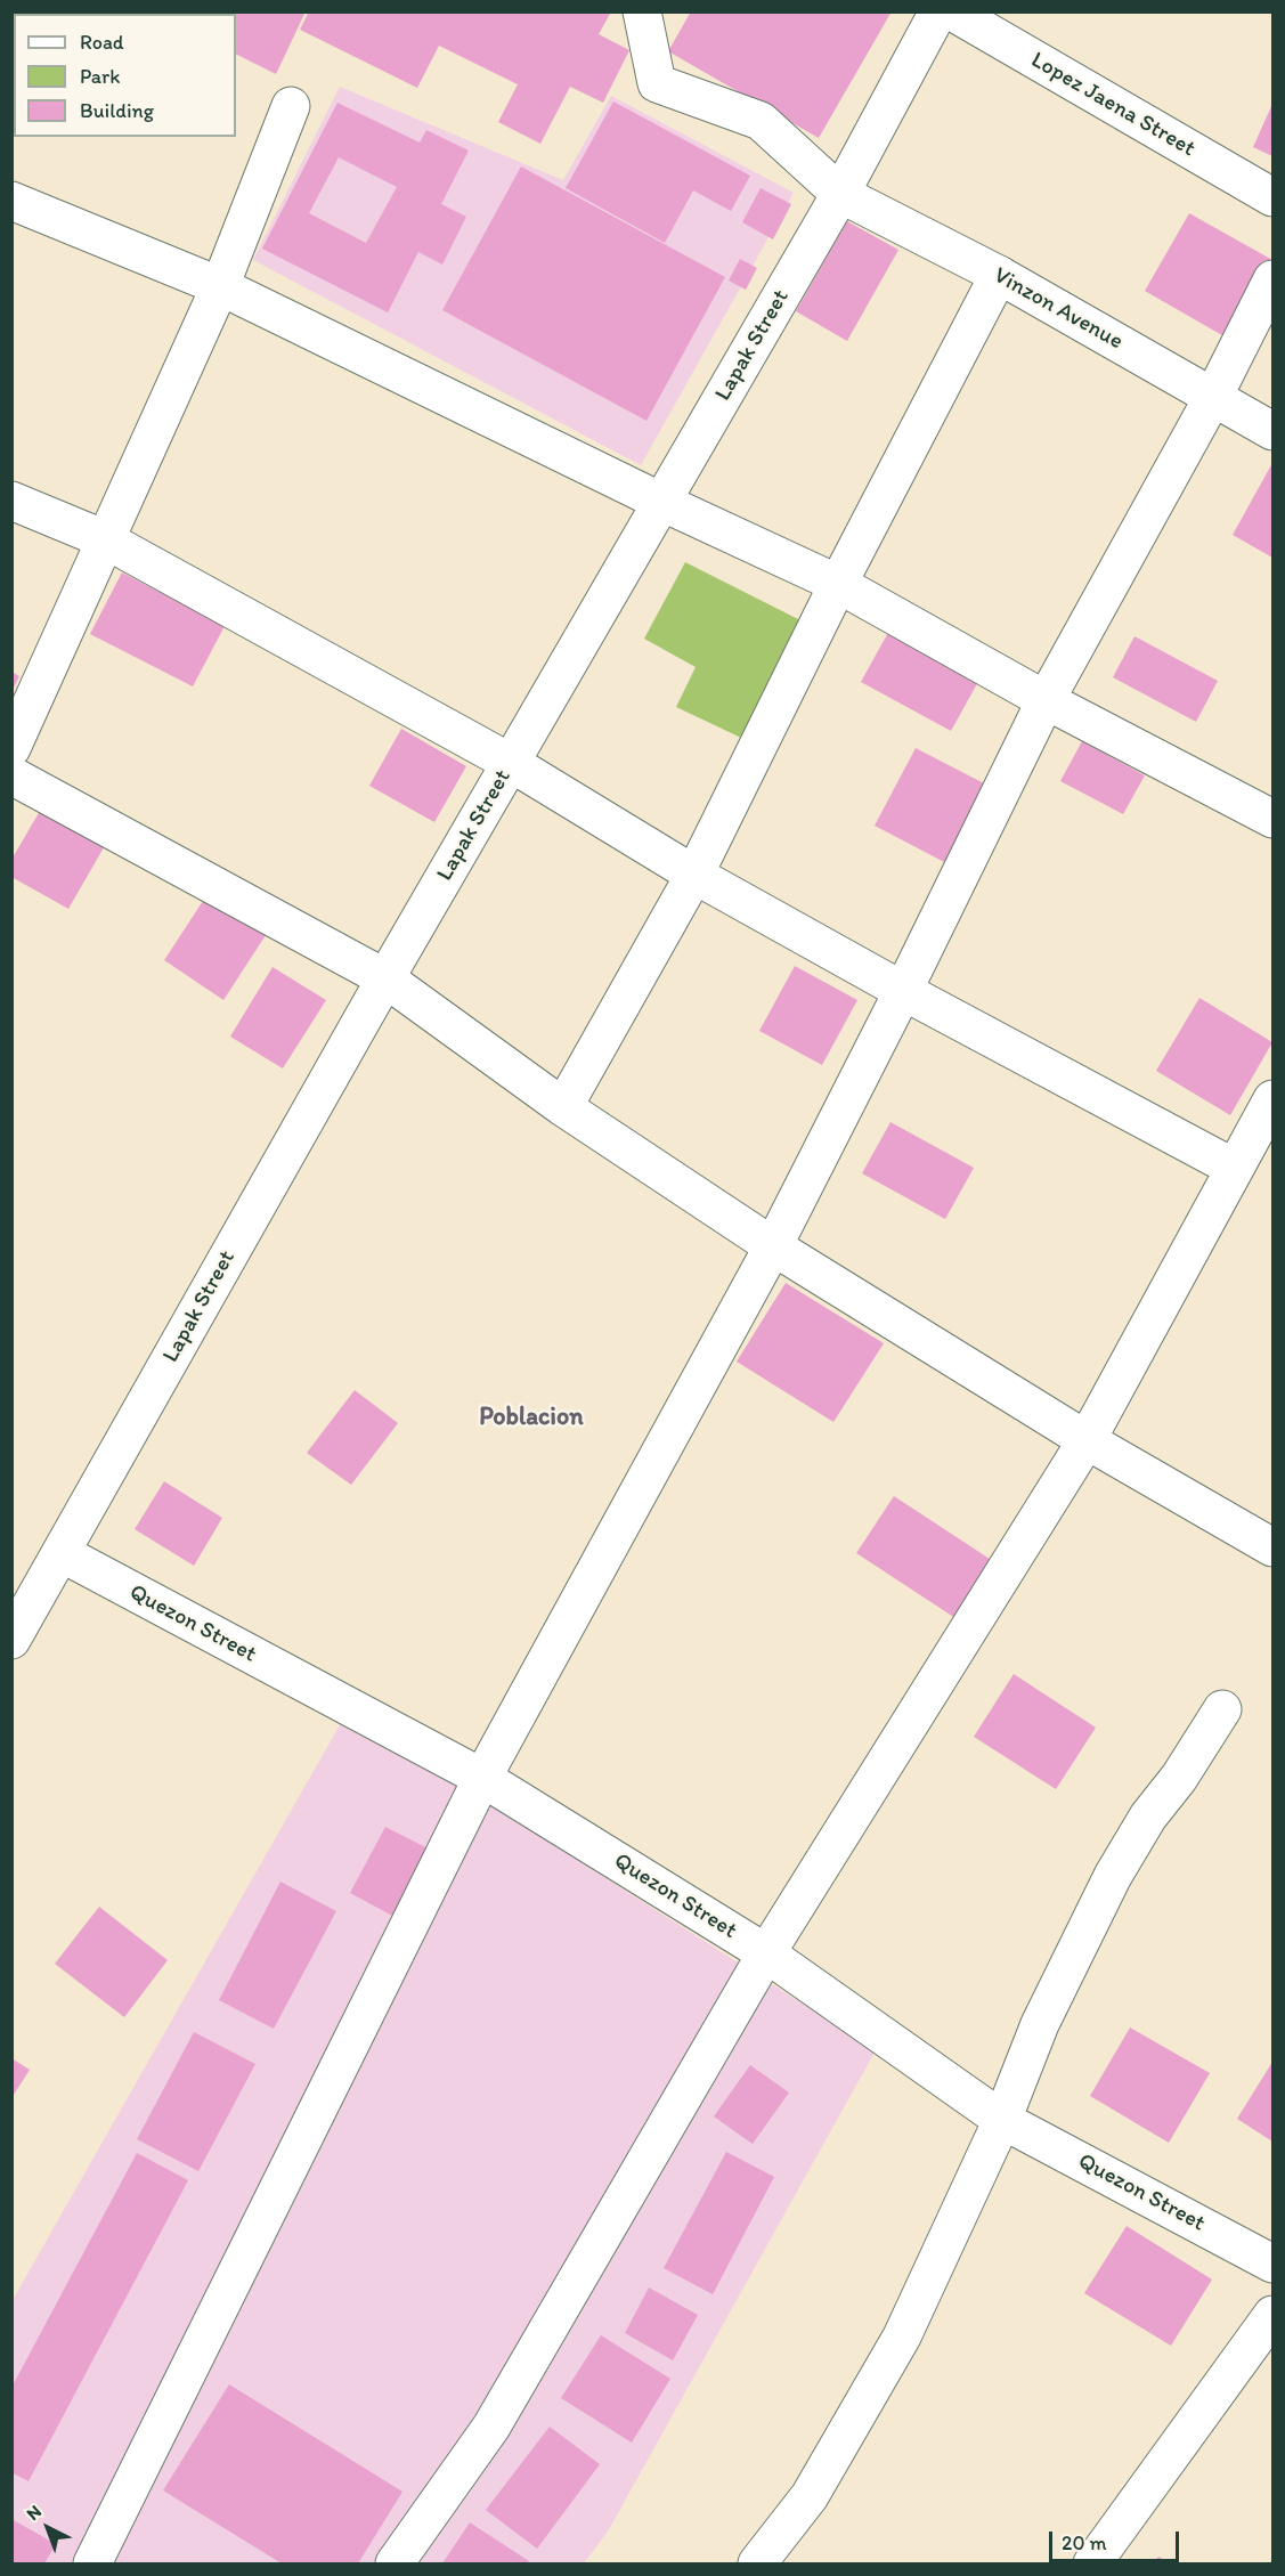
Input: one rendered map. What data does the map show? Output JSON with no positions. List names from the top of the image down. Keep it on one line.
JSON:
{"streets":{"street":["Lopez Jaena Street","Vinzon Avenue","Lapak Street","Quezon Street"]},"crossings":[["Vinzon Avenue","Lapak Street"],["Lapak Street","Quezon Street"]],"districts":["Poblacion"],"legend":["Road","Park","Building"],"scale_bar":"20 m","north":"top left"}
